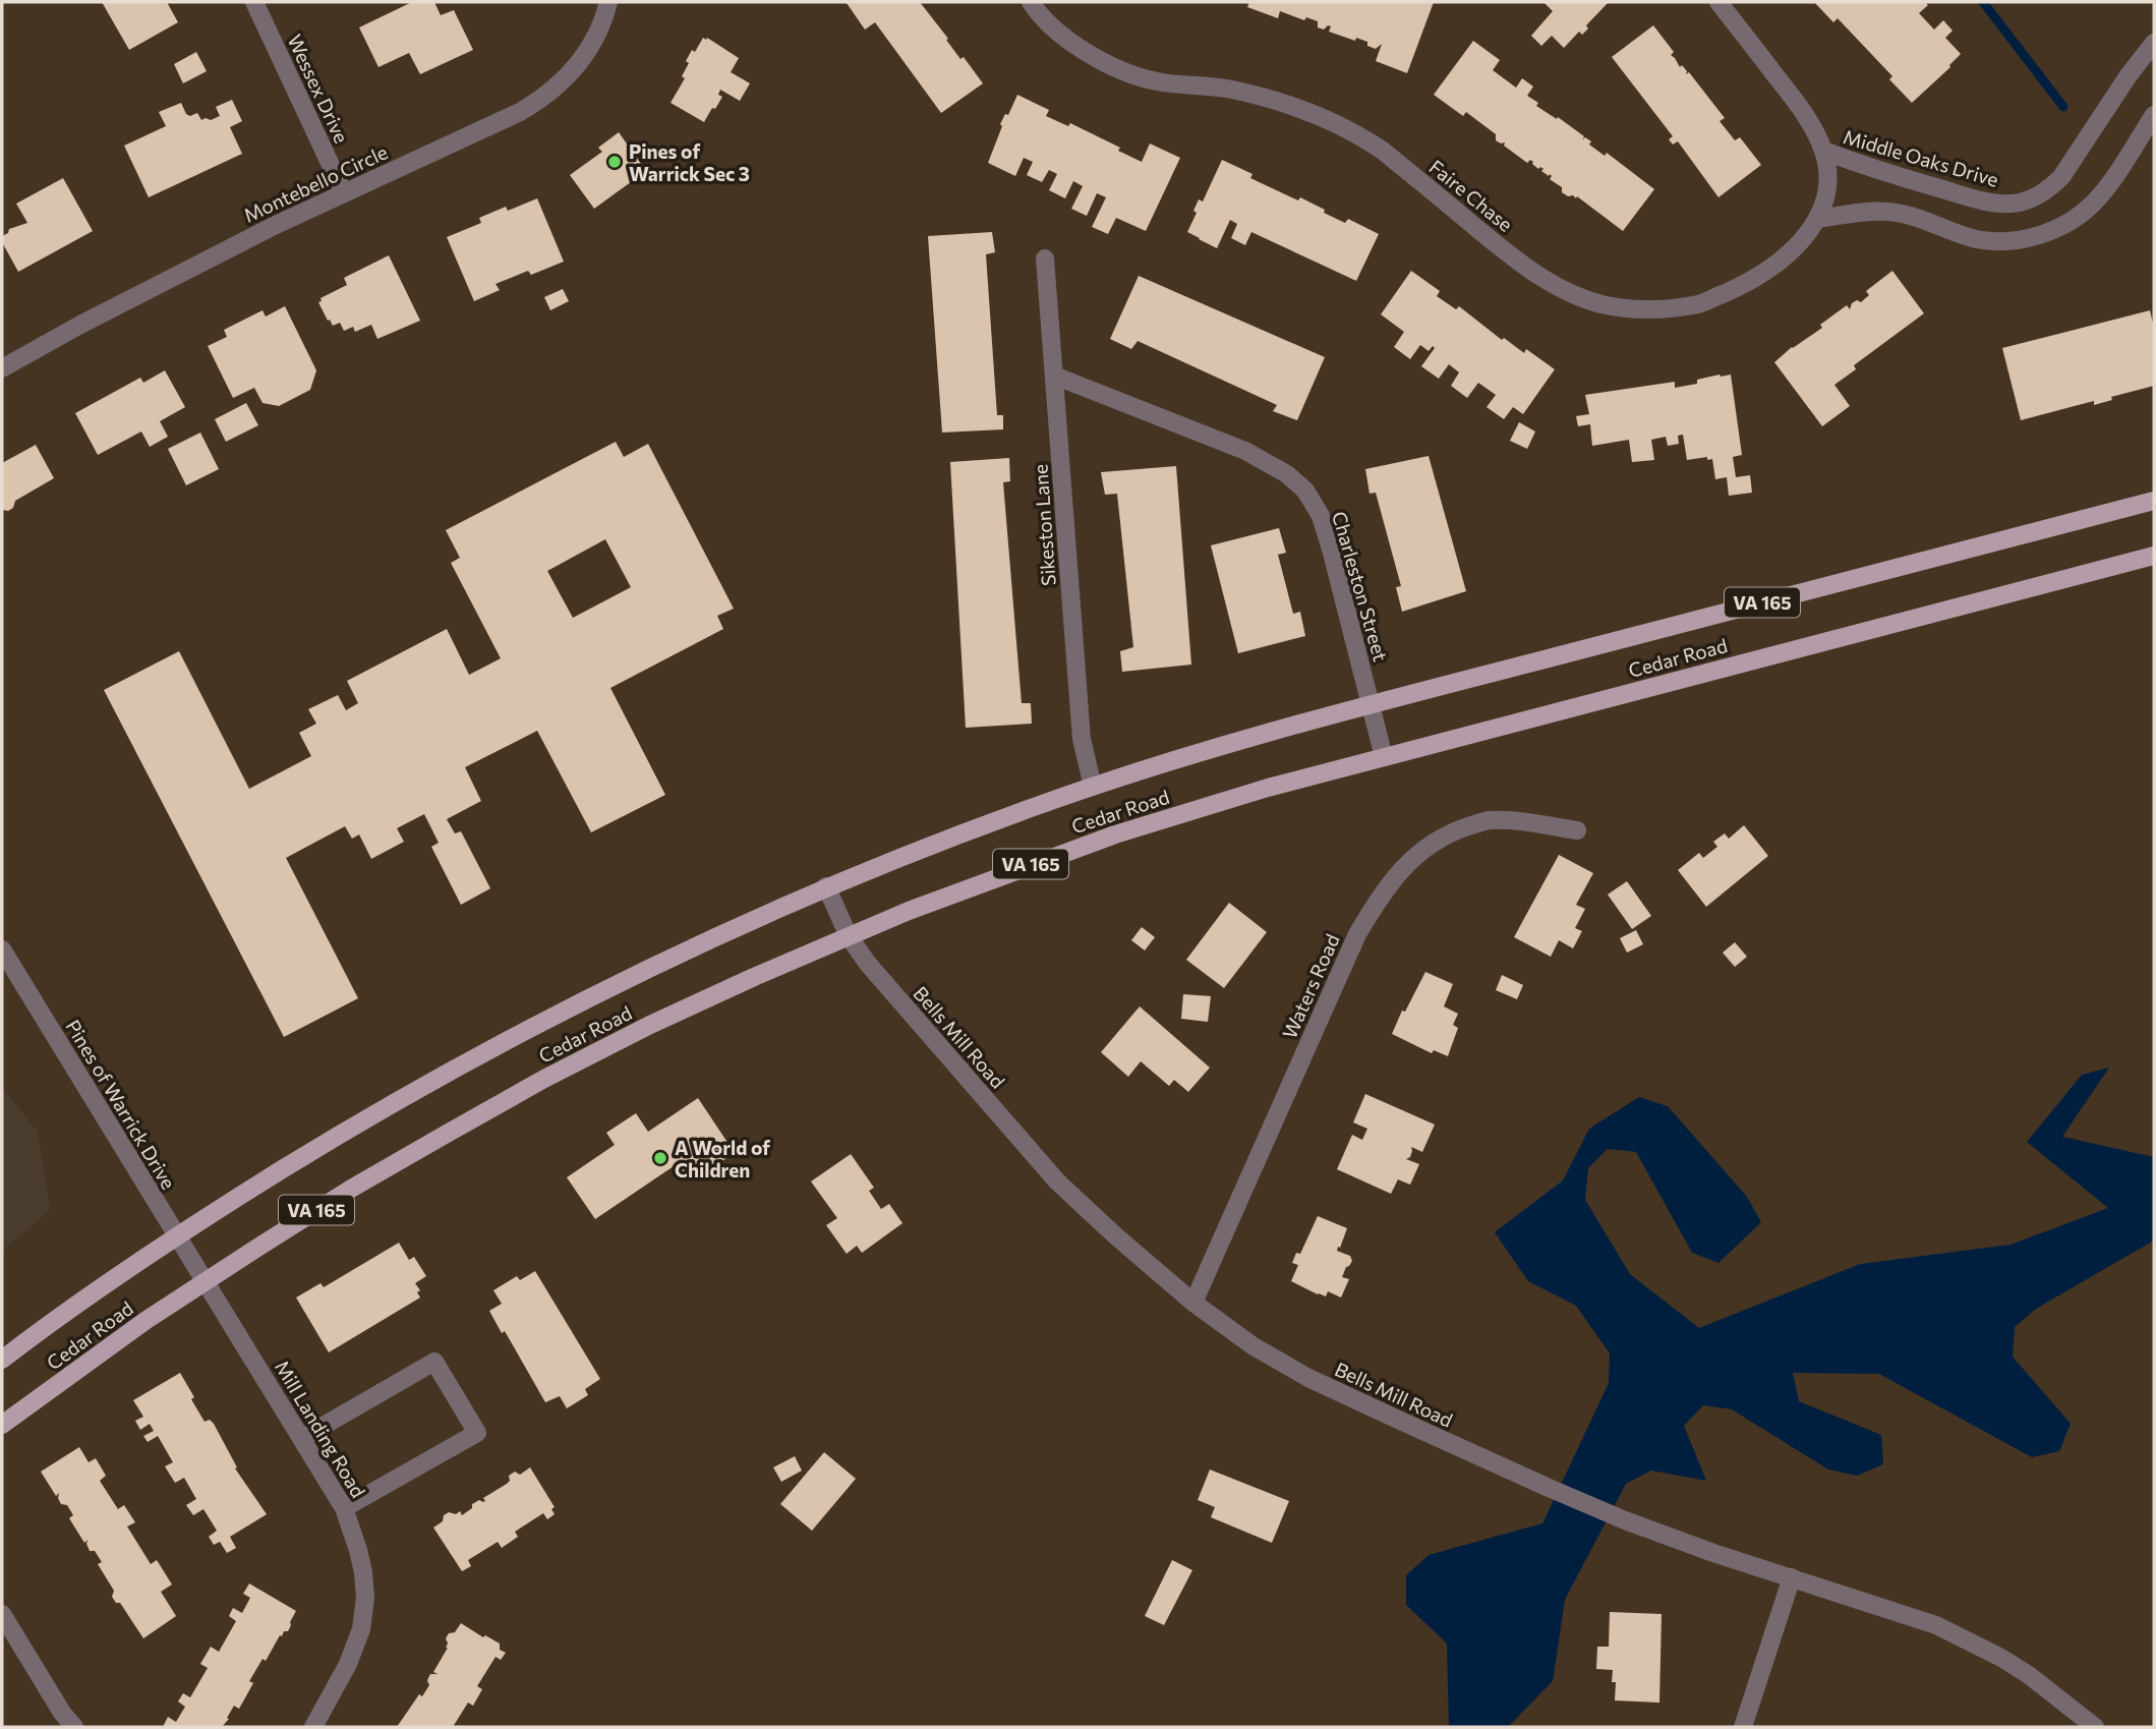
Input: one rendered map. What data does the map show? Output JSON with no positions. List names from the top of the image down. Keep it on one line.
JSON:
{"streets":{"main road":["VA 165","Cedar Road"],"street":["Wessex Drive","Middle Oaks Drive","Montebello Circle","Faire Chase","Sikeston Lane","Charleston Street","Waters Road","Bells Mill Road","Pines of Warrick Drive","Mill Landing Road"]},"crossings":[["Wessex Drive","Montebello Circle"],["Middle Oaks Drive","Faire Chase"],["Sikeston Lane","Charleston Street"],["Sikeston Lane","Cedar Road"],["Charleston Street","Cedar Road"],["Cedar Road","Bells Mill Road"],["Cedar Road","Pines of Warrick Drive"],["Cedar Road","Mill Landing Road"],["Waters Road","Bells Mill Road"],["Pines of Warrick Drive","Mill Landing Road"]],"places":["Pines of Warrick Sec 3","A World of Children"]}
